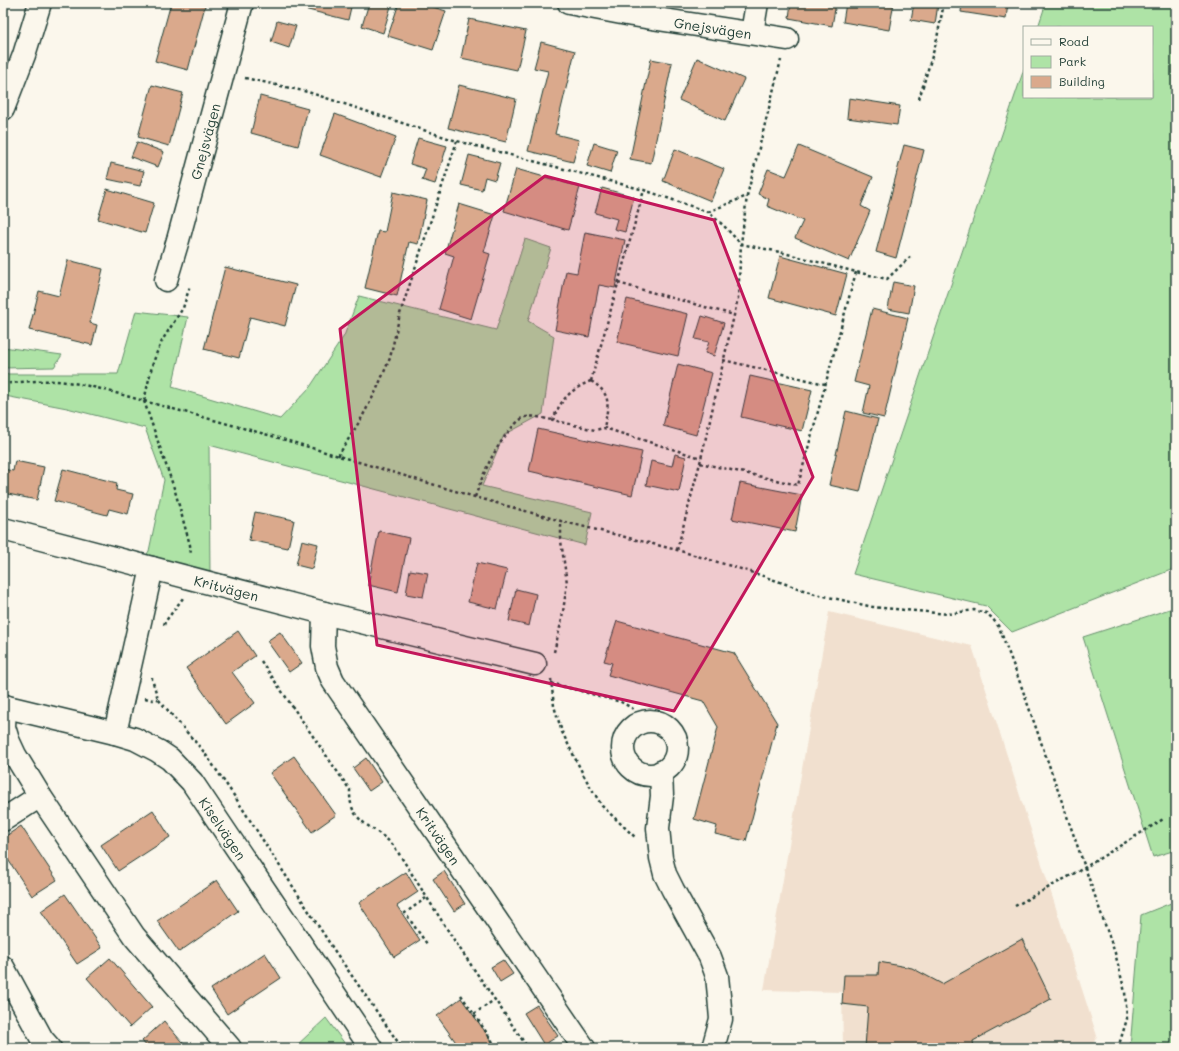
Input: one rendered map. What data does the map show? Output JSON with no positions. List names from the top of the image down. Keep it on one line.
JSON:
{"streets":{"street":["Gnejsvägen","Kritvägen","Kiselvägen"]},"legend":["Road","Park","Building"]}
